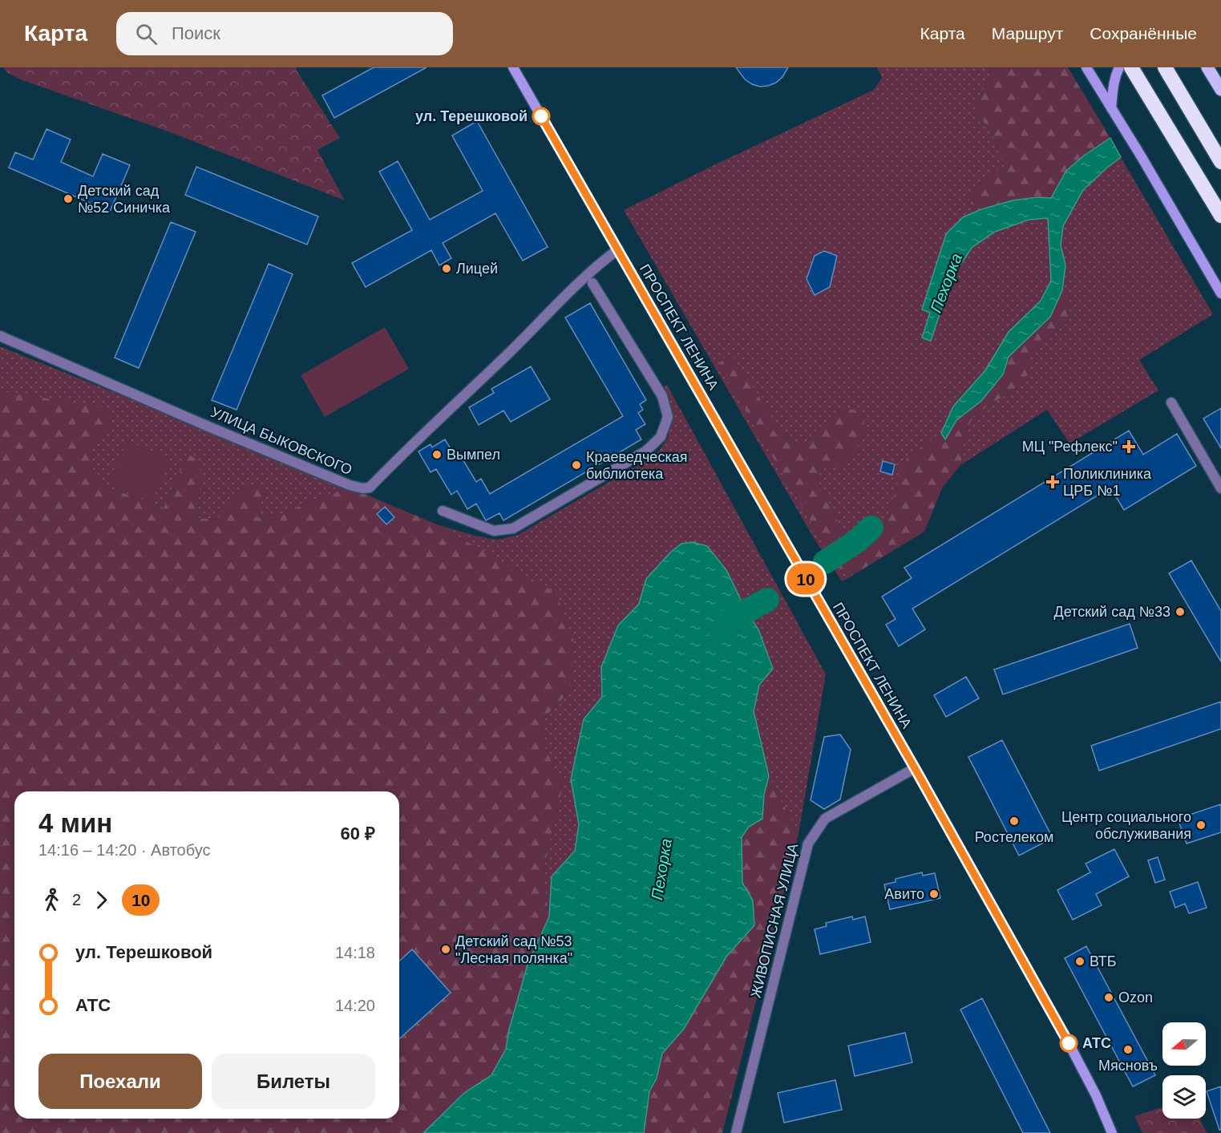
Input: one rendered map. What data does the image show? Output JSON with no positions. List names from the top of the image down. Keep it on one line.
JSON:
{"streets":{"main road":["ПРОСПЕКТ ЛЕНИНА"],"street":["УЛИЦА БЫКОВСКОГО","ЖИВОПИСНАЯ УЛИЦА"]},"crossings":[["ПРОСПЕКТ ЛЕНИНА","УЛИЦА БЫКОВСКОГО"],["ПРОСПЕКТ ЛЕНИНА","ЖИВОПИСНАЯ УЛИЦА"]],"water":["Пехорка"],"places":{"other":["ул. Терешковой","Детский сад №52 Синичка","Лицей","Вымпел","Краеведческая библиотека","Детский сад №33","Ростелеком","Центр социального обслуживания","Авито","Детский сад №53 \"Лесная полянка\"","ВТБ","Ozon","АТС","Мясновъ"],"health":["МЦ \"Рефлекс\"","Поликлиника ЦРБ №1"]},"lines":["bus line 10"],"north":"left","page":{"header":"Карта","search":"Поиск","nav":["Карта","Маршрут","Сохранённые"],"on_map":"10","heading":["4 мин","14:16 – 14:20 · Автобус","60 ₽"],"legs":["2","10"],"list":[{"name":"ул. Терешковой","value":"14:18"},{"name":"АТС","value":"14:20"}],"buttons":["Поехали","Билеты"]}}
